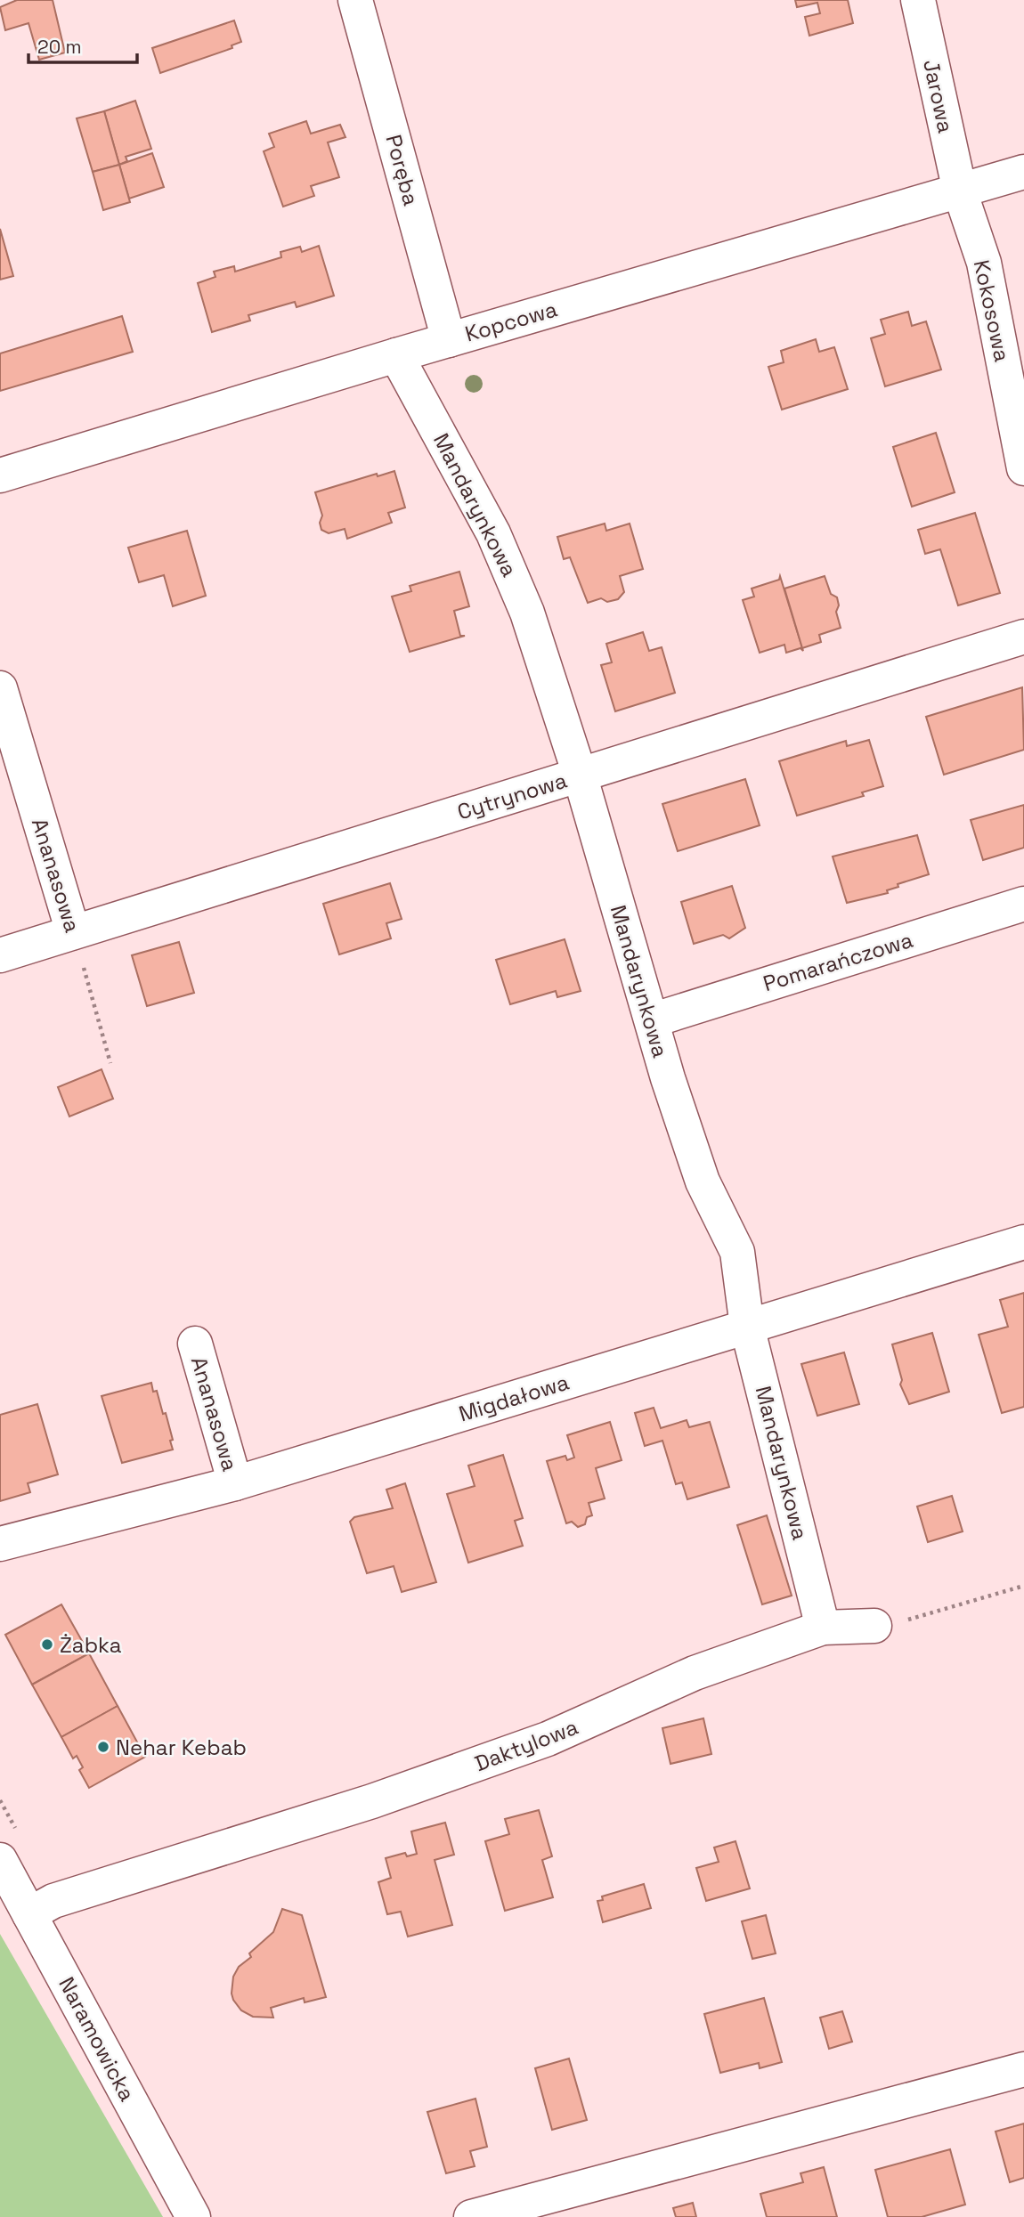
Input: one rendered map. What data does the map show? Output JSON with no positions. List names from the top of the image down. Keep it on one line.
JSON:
{"streets":{"street":["Jarowa","Poręba","Kokosowa","Kopcowa","Mandarynkowa","Cytrynowa","Ananasowa","Pomarańczowa","Migdałowa","Daktylowa","Naramowicka"]},"crossings":[["Jarowa","Kokosowa"],["Jarowa","Kopcowa"],["Poręba","Kopcowa"],["Kokosowa","Kopcowa"],["Kopcowa","Mandarynkowa"],["Mandarynkowa","Cytrynowa"],["Mandarynkowa","Pomarańczowa"],["Mandarynkowa","Migdałowa"],["Mandarynkowa","Daktylowa"],["Cytrynowa","Ananasowa"],["Ananasowa","Migdałowa"],["Daktylowa","Naramowicka"]],"places":["Żabka","Nehar Kebab"],"scale_bar":"20 m"}
